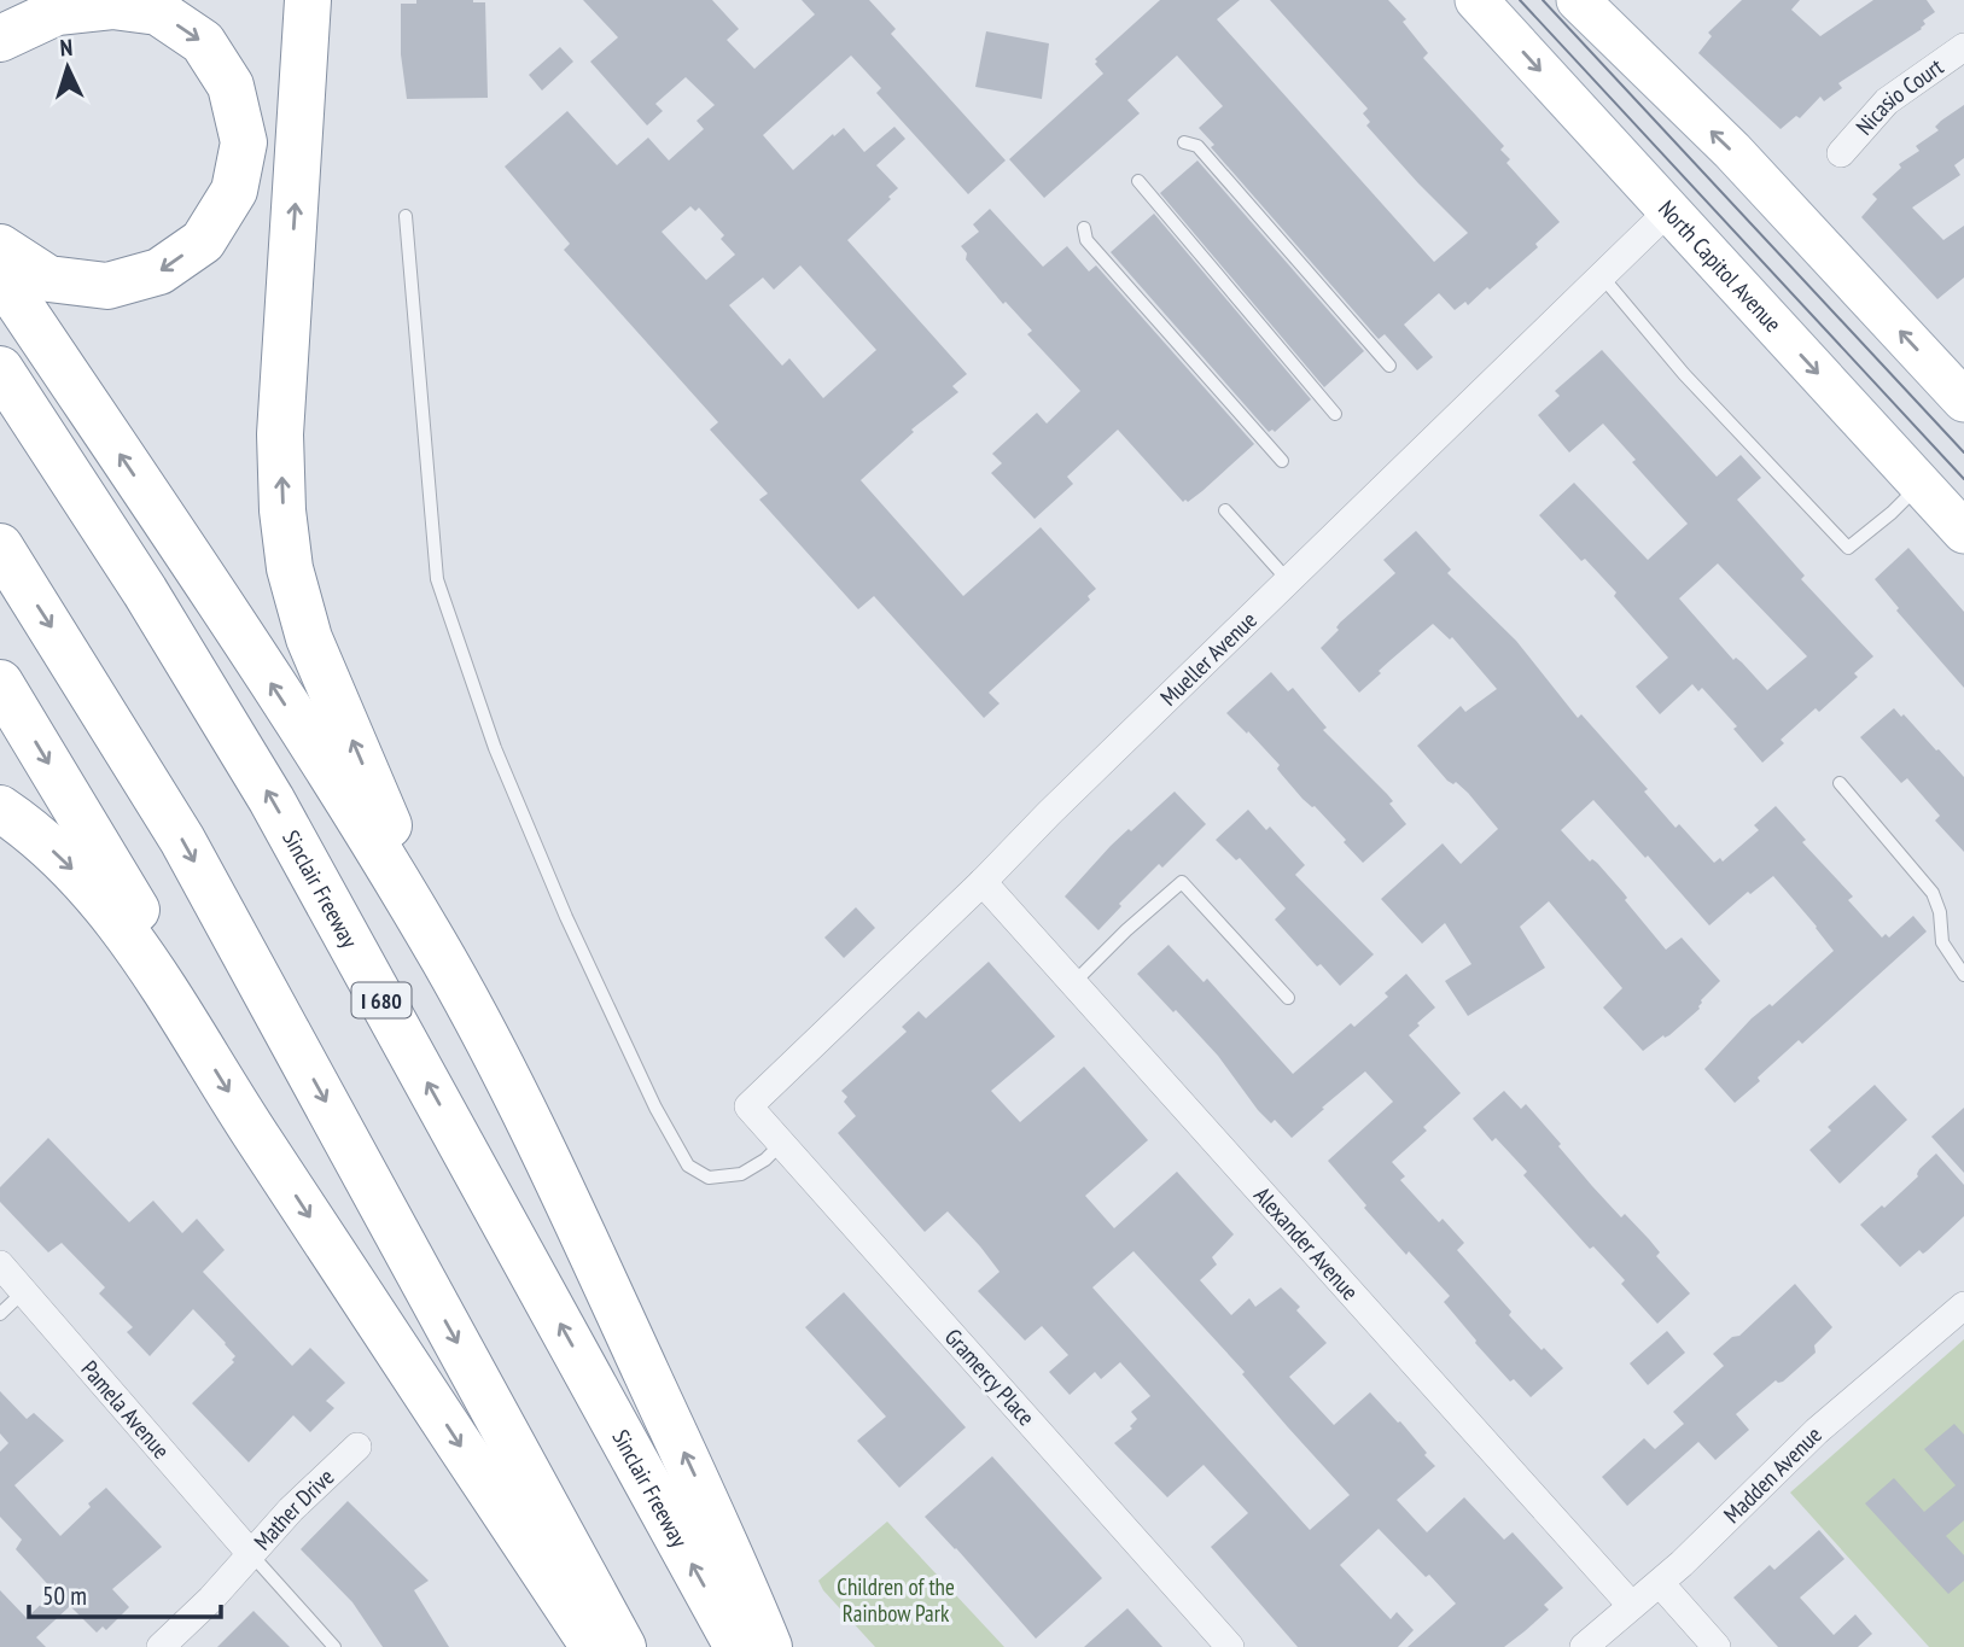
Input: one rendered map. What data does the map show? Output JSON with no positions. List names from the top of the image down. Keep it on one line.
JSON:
{"streets":{"highway":["Sinclair Freeway","I 680"],"main road":["North Capitol Avenue"],"street":["Nicasio Court","Mueller Avenue","Alexander Avenue","Gramercy Place","Pamela Avenue","Madden Avenue","Mather Drive"]},"crossings":[["North Capitol Avenue","Mueller Avenue"],["Mueller Avenue","Alexander Avenue"],["Mueller Avenue","Gramercy Place"],["Alexander Avenue","Madden Avenue"],["Pamela Avenue","Mather Drive"]],"parks":["Children of the Rainbow Park"],"scale_bar":"50 m","north":"top"}
